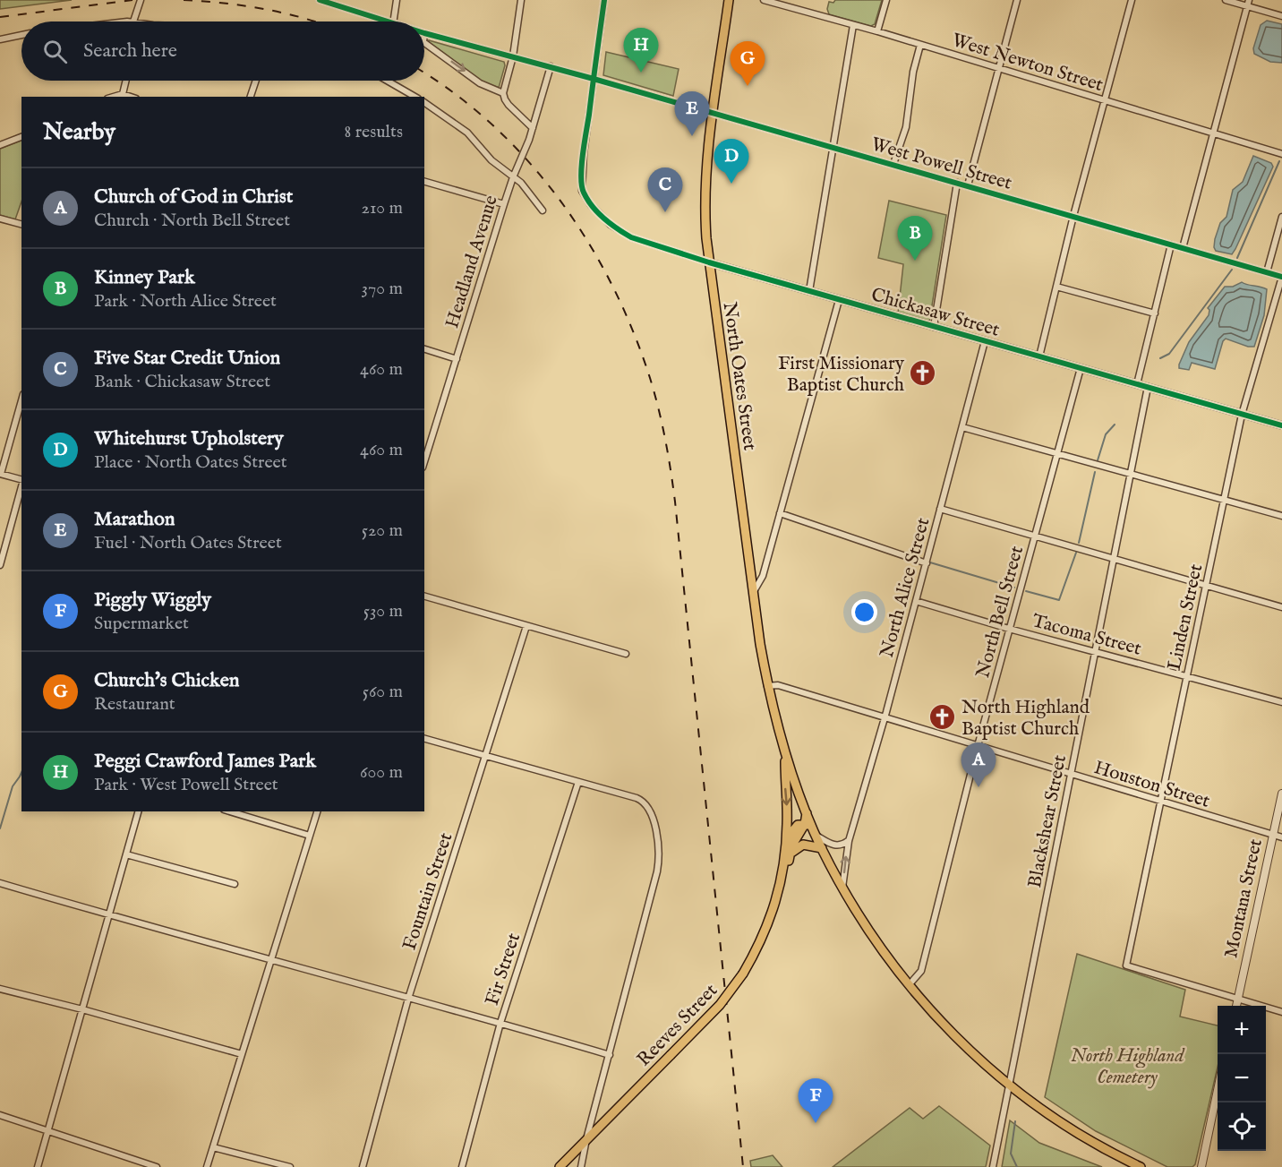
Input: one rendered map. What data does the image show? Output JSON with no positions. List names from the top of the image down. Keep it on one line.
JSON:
{"streets":{"main road":["North Oates Street","Reeves Street"],"street":["West Newton Street","West Powell Street","Headland Avenue","Chickasaw Street","North Alice Street","North Bell Street","Linden Street","Tacoma Street","Houston Street","Blackshear Street","Fountain Street","Montana Street","Fir Street"]},"crossings":[["West Powell Street","Headland Avenue"],["West Powell Street","Chickasaw Street"],["West Powell Street","North Oates Street"],["West Powell Street","Linden Street"],["Chickasaw Street","North Oates Street"],["Chickasaw Street","North Alice Street"],["Chickasaw Street","North Bell Street"],["Chickasaw Street","Linden Street"],["Chickasaw Street","Blackshear Street"],["North Oates Street","Houston Street"],["North Oates Street","Reeves Street"],["North Alice Street","Tacoma Street"],["North Alice Street","Houston Street"],["North Bell Street","Tacoma Street"],["North Bell Street","Houston Street"],["Linden Street","Tacoma Street"],["Linden Street","Houston Street"],["Linden Street","Montana Street"],["Tacoma Street","Blackshear Street"],["Houston Street","Blackshear Street"],["Houston Street","Montana Street"]],"parks":["North Highland Cemetery"],"places":{"church":["First Missionary Baptist Church","North Highland Baptist Church"]},"page":{"search":"Search here","pins":["H","G","E","D","C","B","A","F"],"heading":["Nearby","8 results"],"list":[{"mark":"A","name":"Church of God in Christ","note":"Church · North Bell Street","value":"210 m"},{"mark":"B","name":"Kinney Park","note":"Park · North Alice Street","value":"370 m"},{"mark":"C","name":"Five Star Credit Union","note":"Bank · Chickasaw Street","value":"460 m"},{"mark":"D","name":"Whitehurst Upholstery","note":"Place · North Oates Street","value":"460 m"},{"mark":"E","name":"Marathon","note":"Fuel · North Oates Street","value":"520 m"},{"mark":"F","name":"Piggly Wiggly","note":"Supermarket","value":"530 m"},{"mark":"G","name":"Church's Chicken","note":"Restaurant","value":"560 m"},{"mark":"H","name":"Peggi Crawford James Park","note":"Park · West Powell Street","value":"600 m"}],"map_buttons":["+","−"]}}
